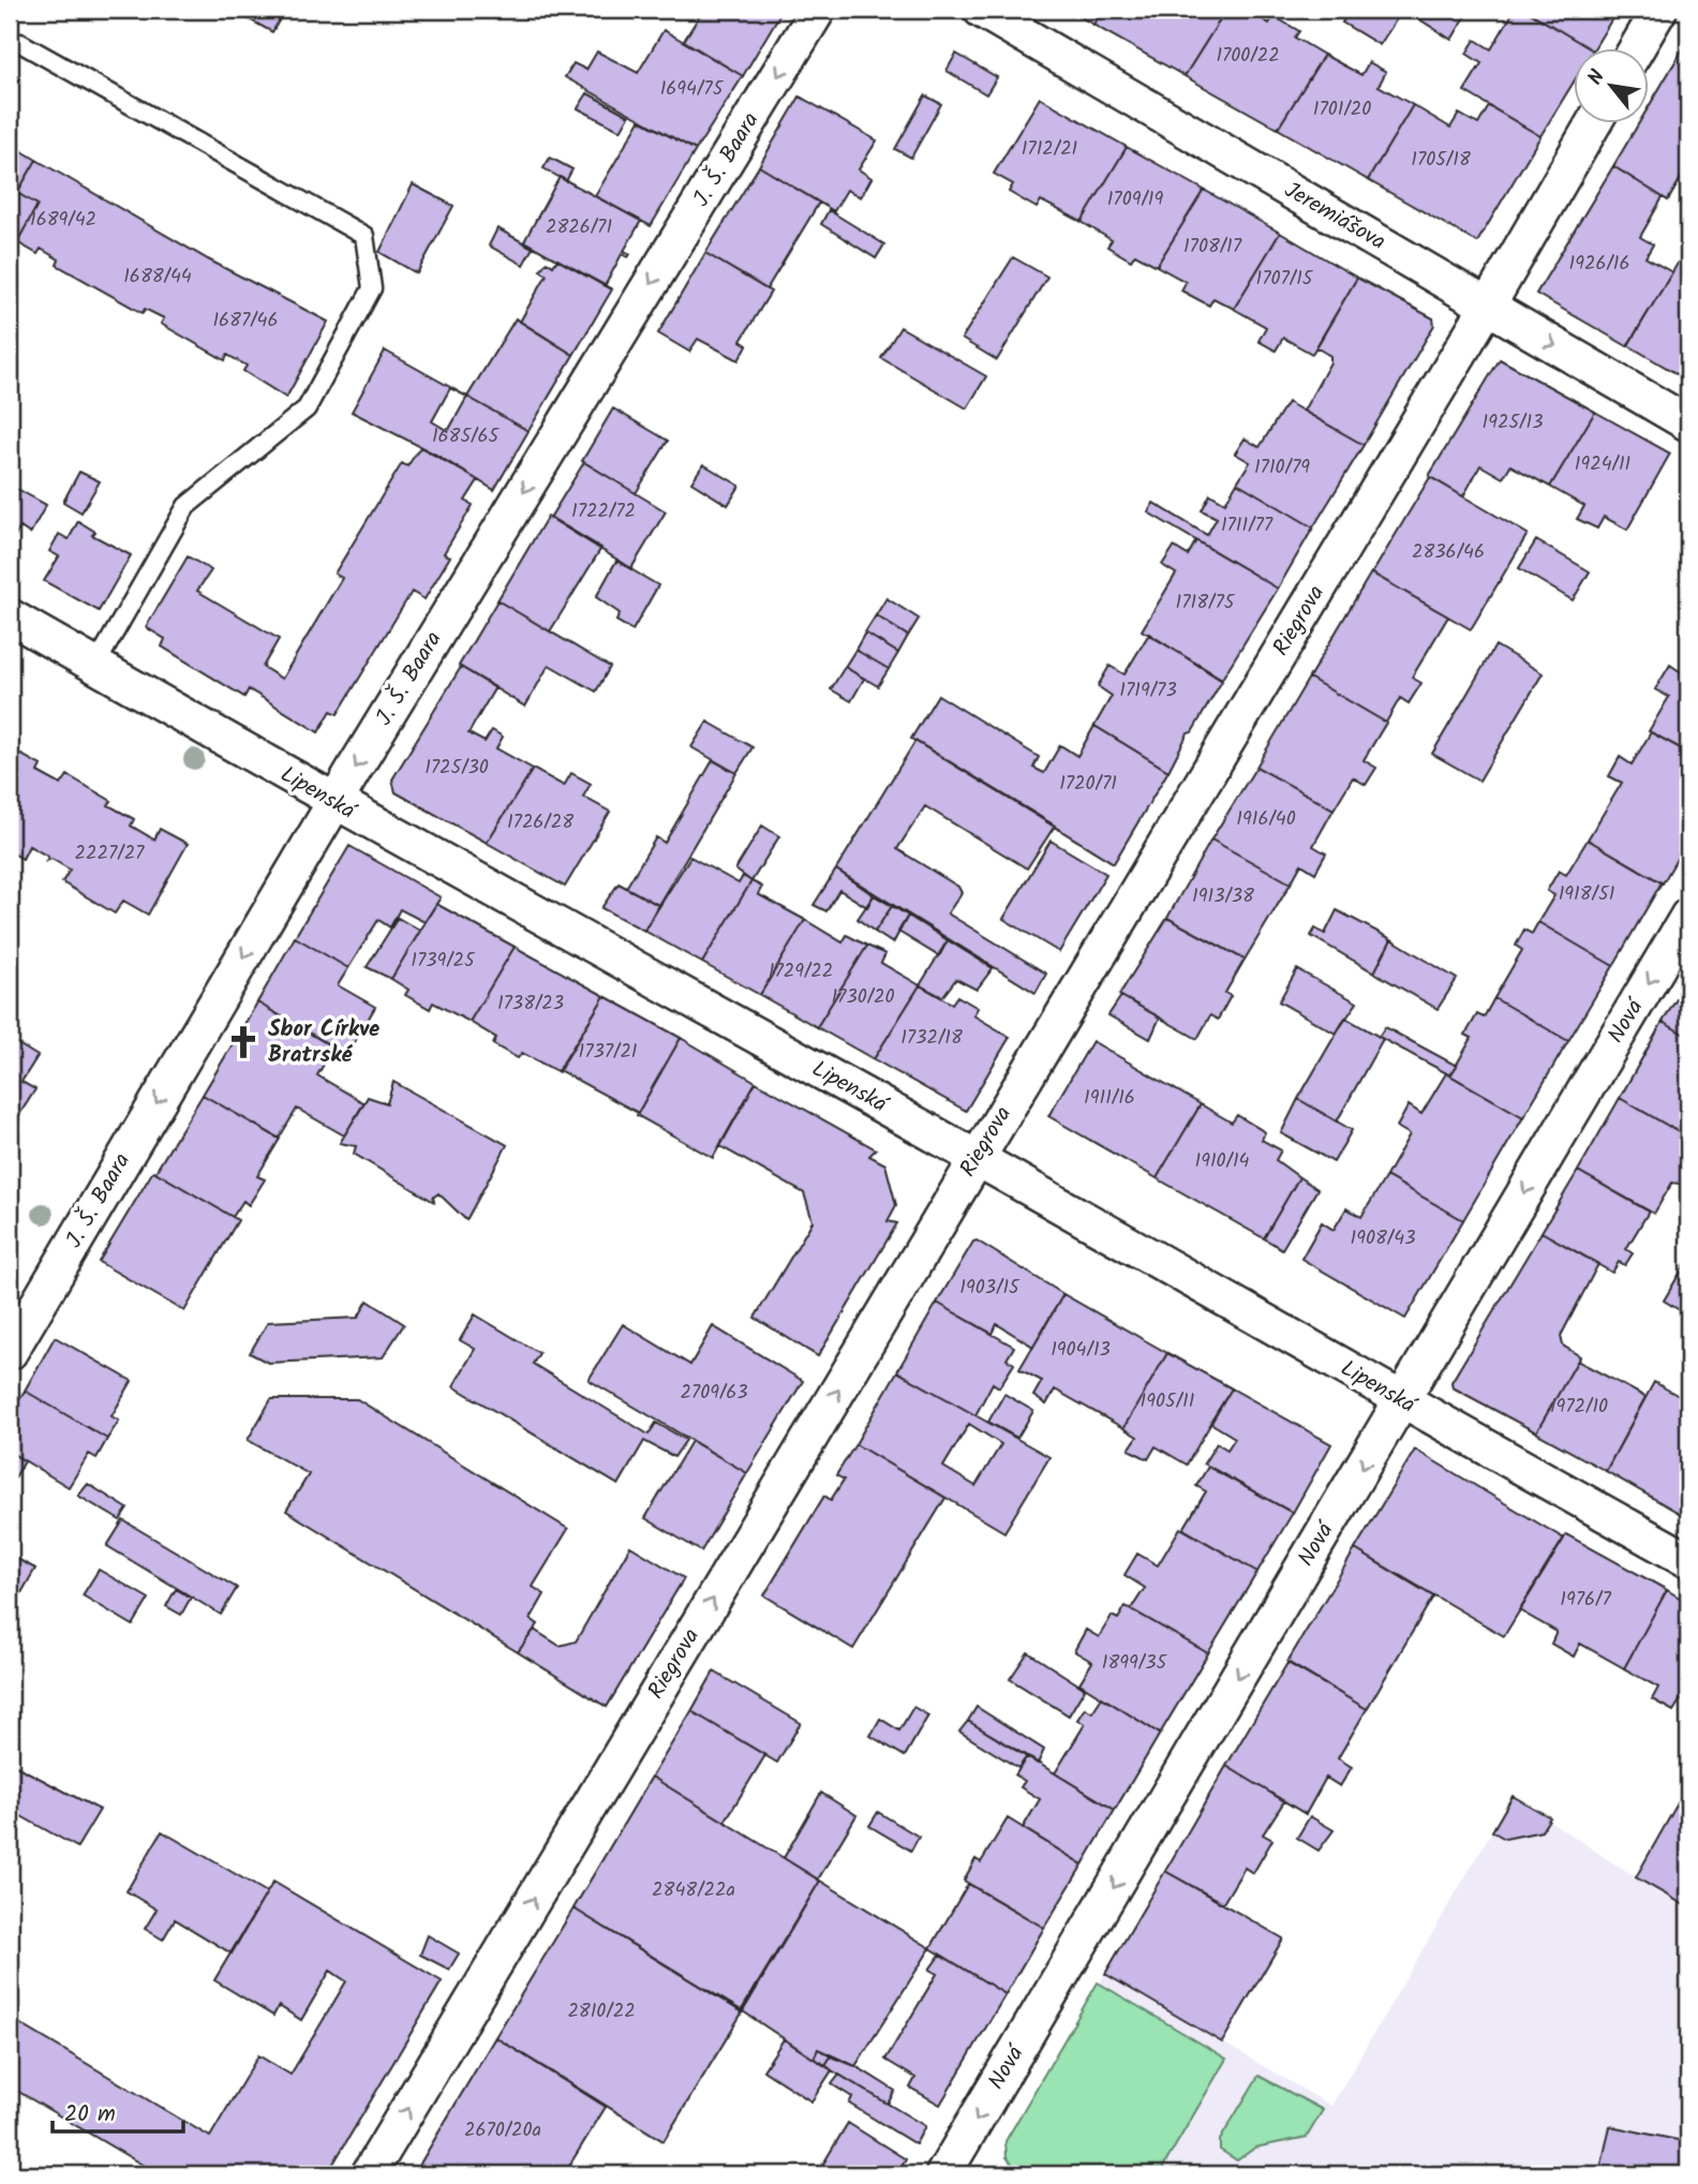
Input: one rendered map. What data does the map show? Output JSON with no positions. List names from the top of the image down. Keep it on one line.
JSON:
{"streets":{"street":["J. Š. Baara","Jeremiášova","Riegrova","Lipenská","Nová"]},"crossings":[["J. Š. Baara","Lipenská"],["Jeremiášova","Riegrova"],["Riegrova","Lipenská"],["Lipenská","Nová"]],"one_way":["J. Š. Baara","Riegrova","Nová"],"places":{"church":["Sbor Církve Bratrské"]},"house_numbers":["1700/22","1694/75","1701/20","1712/21","1705/18","1709/19","1689/42","2826/71","1708/17","1926/16","1688/44","1707/15","1687/46","1925/13","1685/65","1924/11","1710/79","1722/72","1711/77","2836/46","1718/75","1719/73","1725/30","1720/71","1916/40","1726/28","2227/27","1918/51","1913/38","1739/25","1729/22","1730/20","1738/23","1732/18","1737/21","1911/16","1910/14","1908/43","1903/15","1904/13","2709/63","1905/11","1972/10","1976/7","1899/35","2848/22a","2810/22","2670/20a"],"scale_bar":"20 m","north":"top left"}
